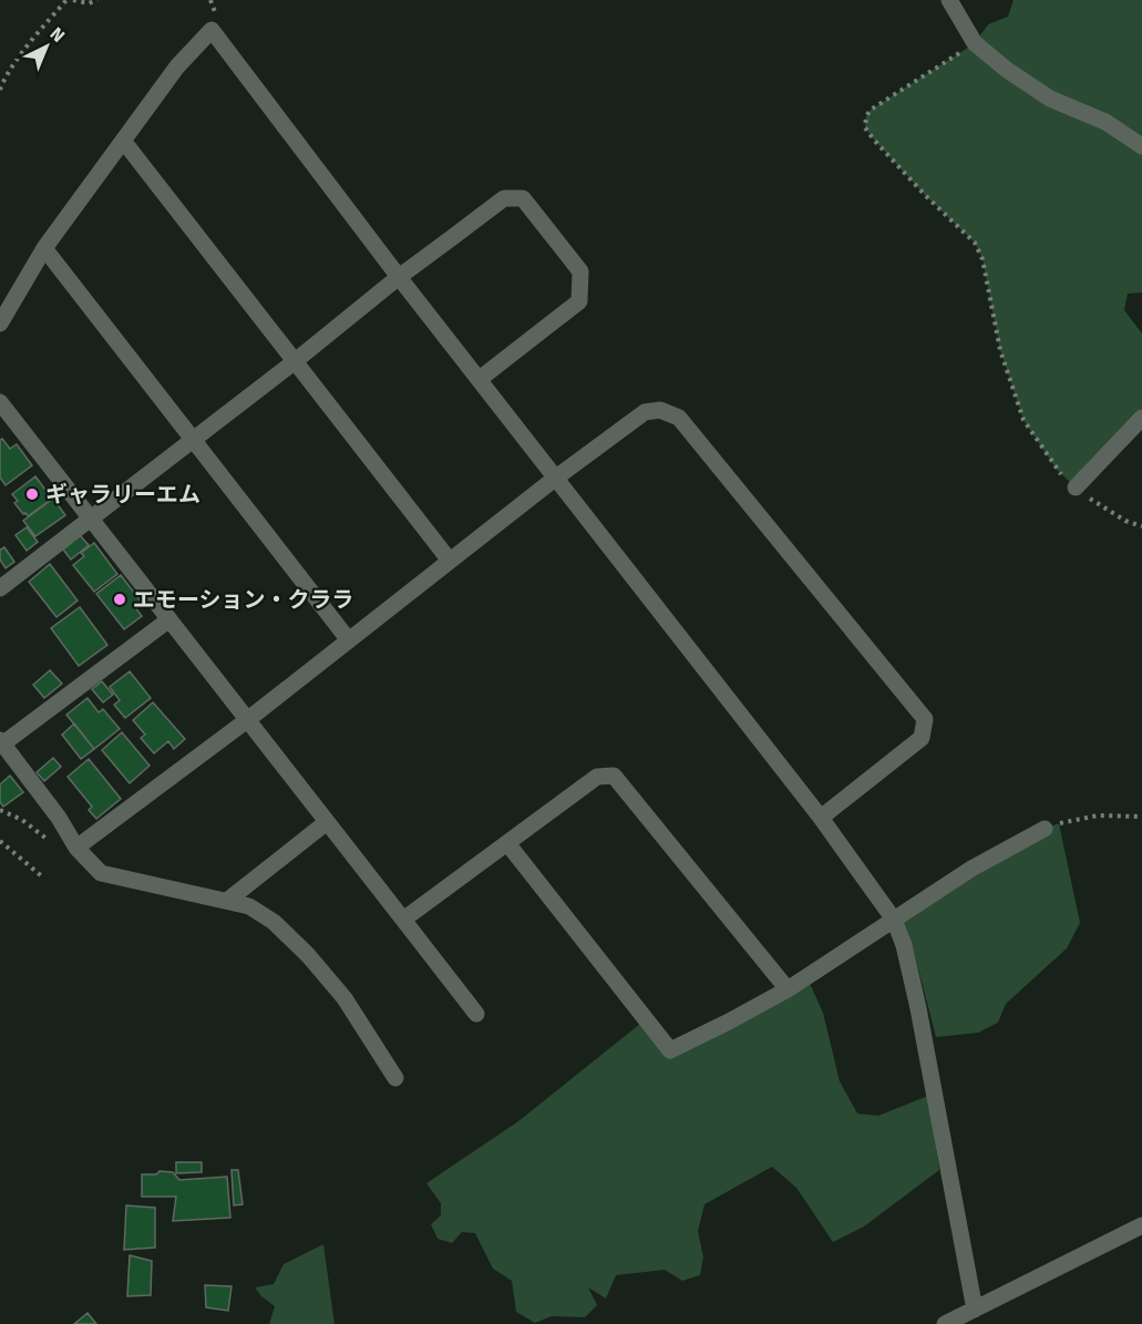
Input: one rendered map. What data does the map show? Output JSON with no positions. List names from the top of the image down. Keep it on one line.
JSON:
{"places":["ギャラリーエム","エモーション・クララ"],"north":"top right"}
